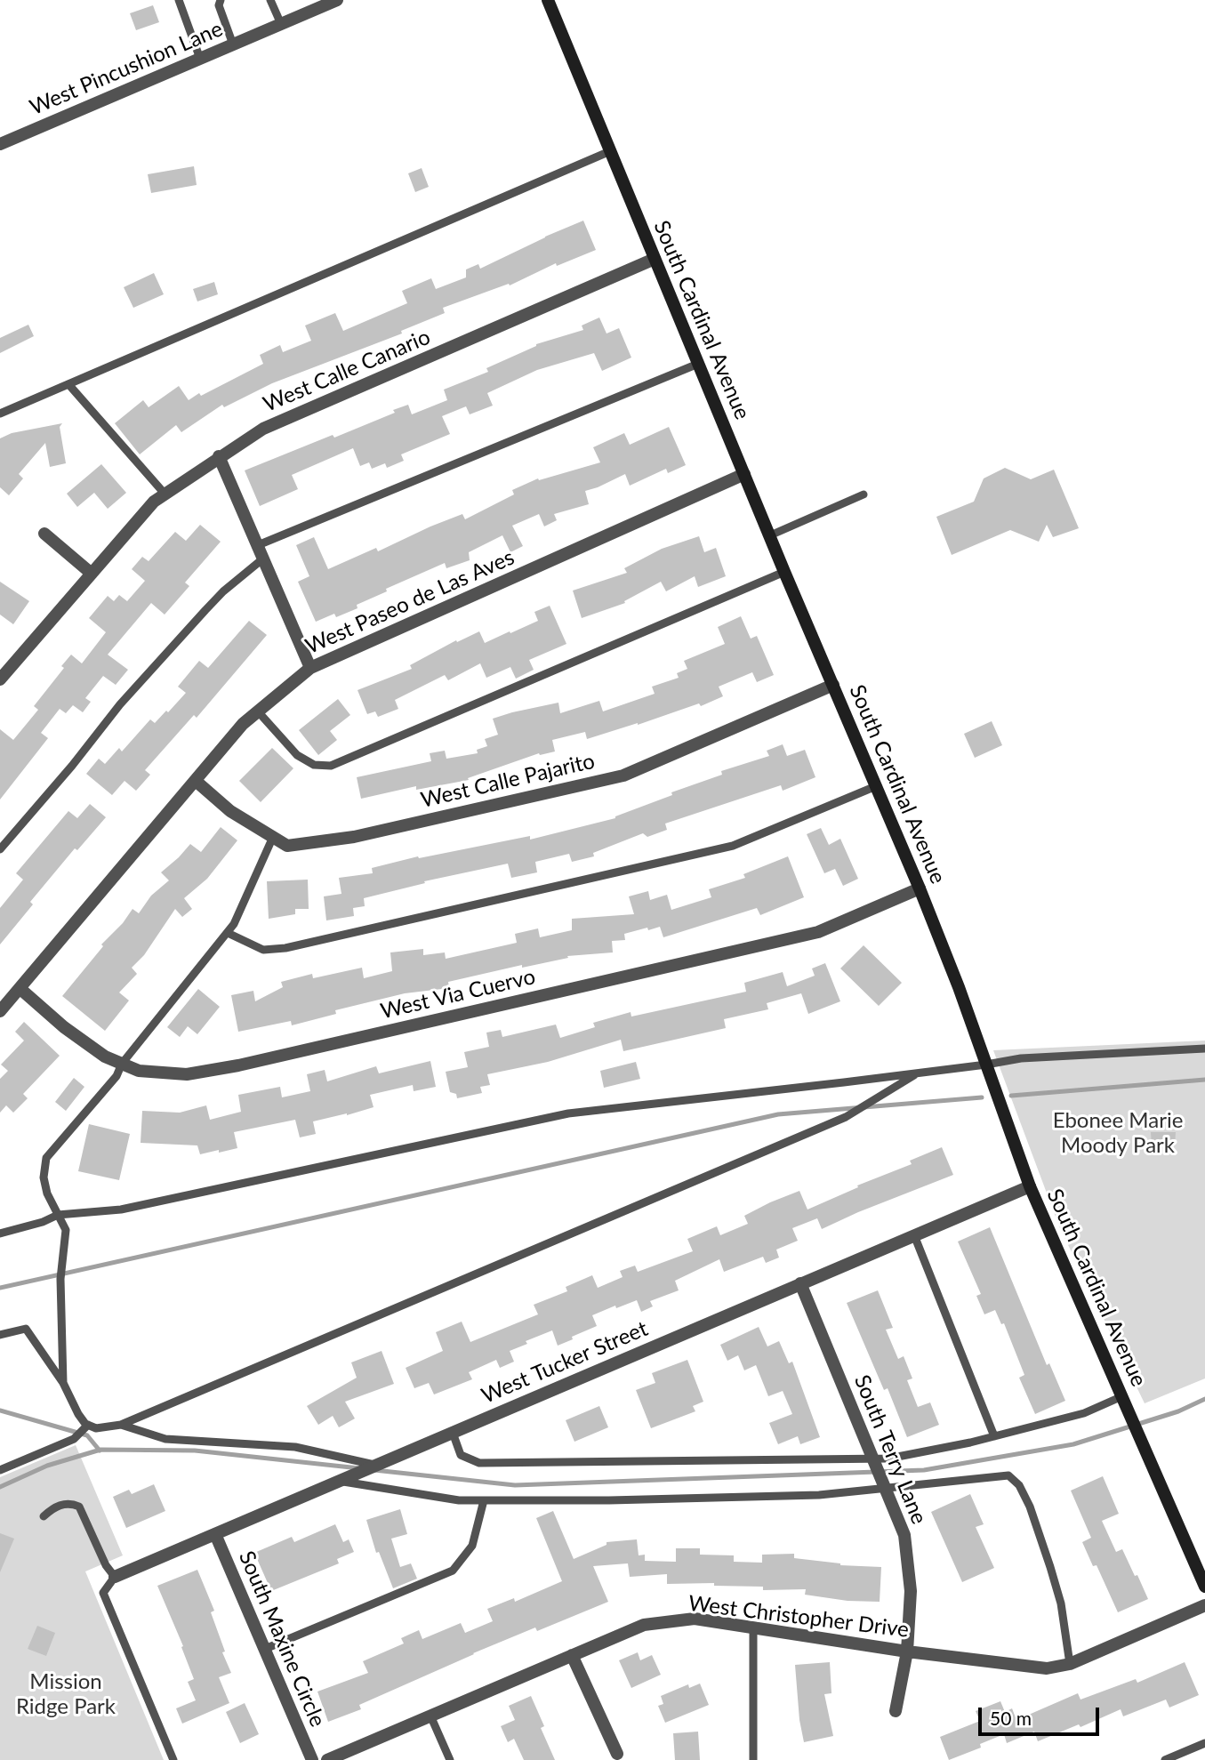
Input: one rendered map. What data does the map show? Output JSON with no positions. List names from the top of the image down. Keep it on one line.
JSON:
{"streets":{"main road":["South Cardinal Avenue"],"street":["West Pincushion Lane","West Calle Canario","West Paseo de Las Aves","West Calle Pajarito","West Via Cuervo","West Tucker Street","South Terry Lane","West Christopher Drive","South Maxine Circle"]},"crossings":[["South Cardinal Avenue","West Calle Canario"],["South Cardinal Avenue","West Paseo de Las Aves"],["South Cardinal Avenue","West Calle Pajarito"],["South Cardinal Avenue","West Via Cuervo"],["South Cardinal Avenue","West Tucker Street"],["West Paseo de Las Aves","West Calle Pajarito"],["West Paseo de Las Aves","West Via Cuervo"],["West Tucker Street","South Terry Lane"],["West Tucker Street","South Maxine Circle"],["South Terry Lane","West Christopher Drive"]],"parks":["Ebonee Marie Moody Park","Mission Ridge Park"],"scale_bar":"50 m"}
